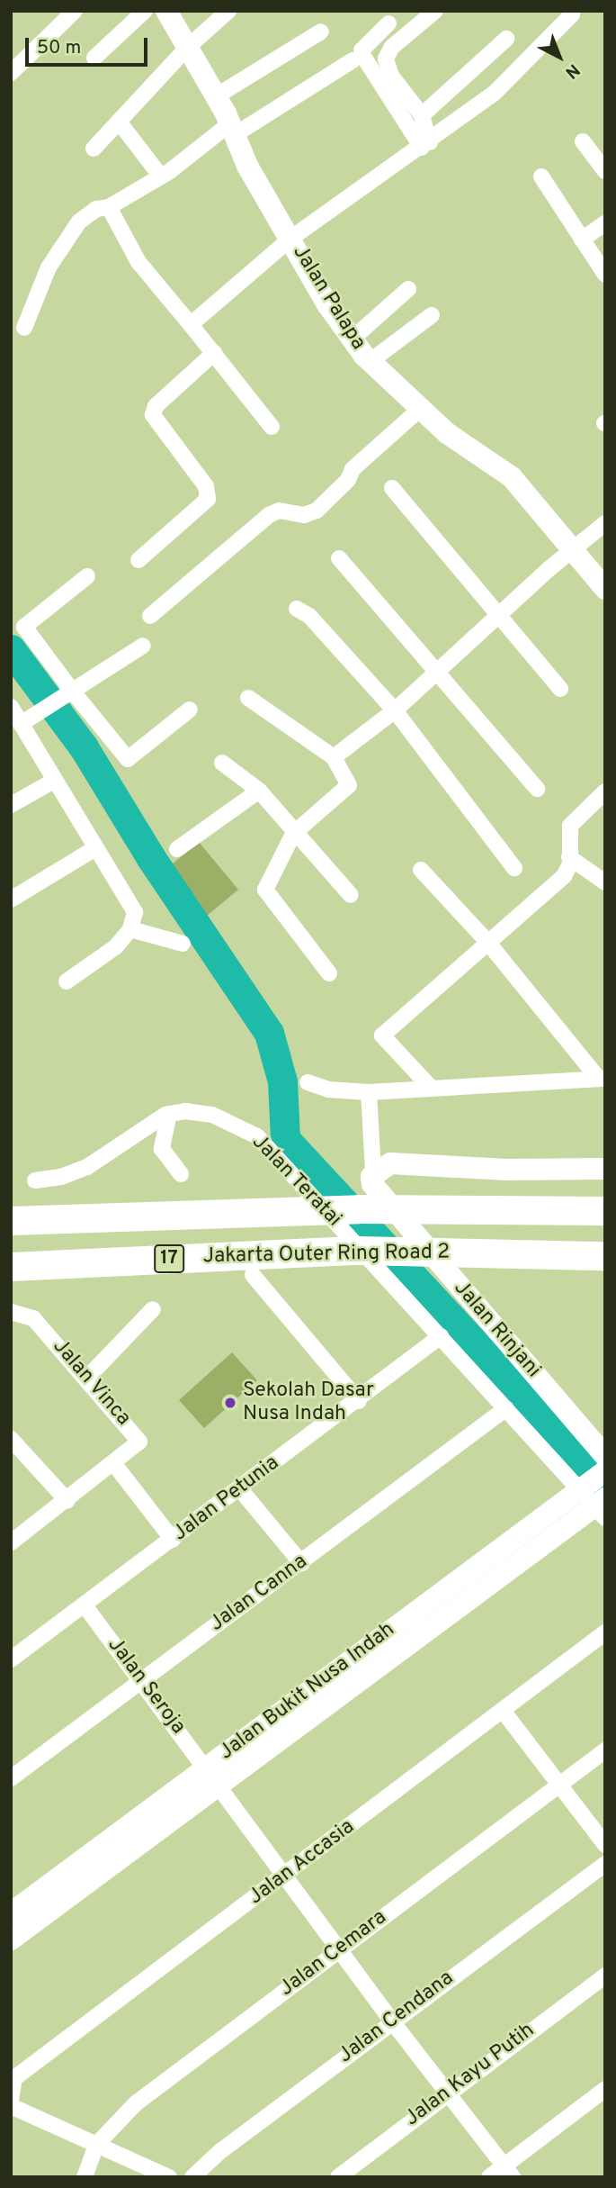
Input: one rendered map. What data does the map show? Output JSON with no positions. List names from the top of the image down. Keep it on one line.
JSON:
{"streets":{"highway":["Jakarta Outer Ring Road 2","17"],"street":["Jalan Palapa","Jalan Teratai","Jalan Rinjani","Jalan Vinca","Jalan Petunia","Jalan Canna","Jalan Seroja","Jalan Bukit Nusa Indah","Jalan Accasia","Jalan Cemara","Jalan Cendana","Jalan Kayu Putih"]},"crossings":[["Jalan Teratai","Jalan Petunia"],["Jalan Teratai","Jalan Canna"],["Jalan Teratai","Jalan Bukit Nusa Indah"],["Jalan Petunia","Jalan Seroja"],["Jalan Canna","Jalan Seroja"],["Jalan Seroja","Jalan Bukit Nusa Indah"],["Jalan Seroja","Jalan Accasia"],["Jalan Seroja","Jalan Cemara"],["Jalan Seroja","Jalan Cendana"],["Jalan Seroja","Jalan Kayu Putih"]],"places":["Sekolah Dasar Nusa Indah"],"scale_bar":"50 m","north":"bottom right"}
